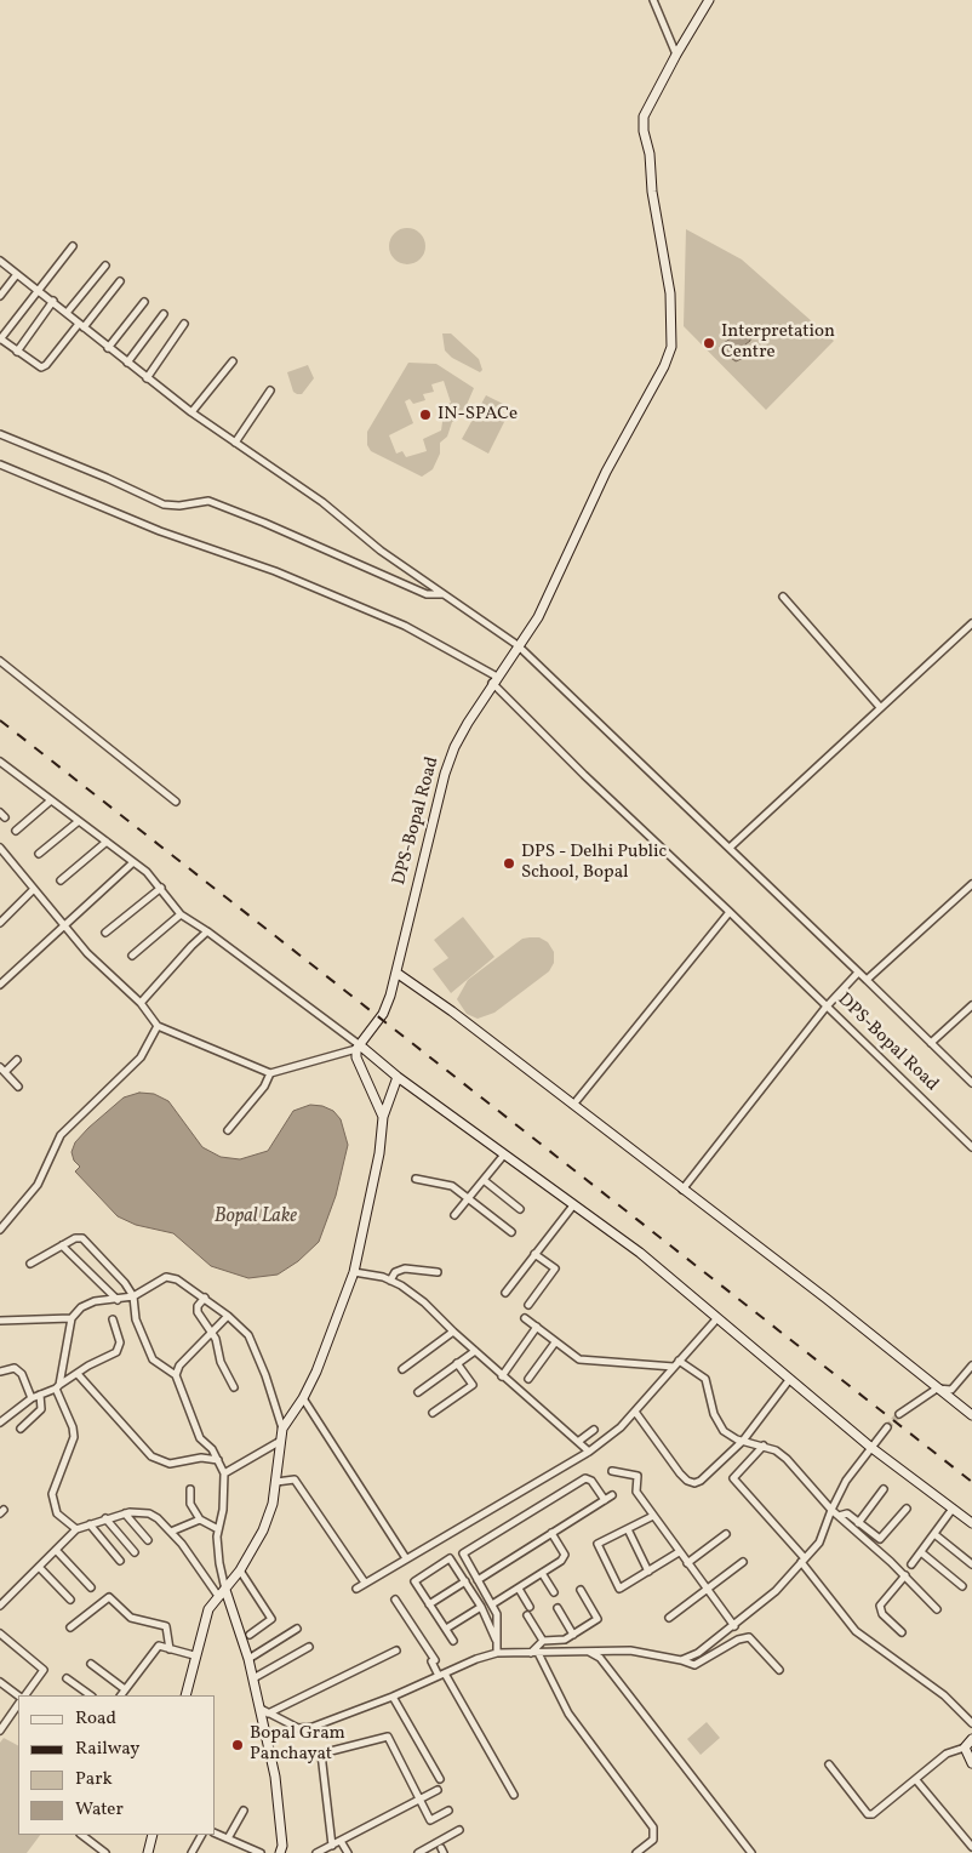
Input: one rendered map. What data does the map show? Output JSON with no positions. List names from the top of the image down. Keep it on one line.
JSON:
{"streets":{"street":["DPS-Bopal Road"]},"water":["Bopal Lake"],"places":["Interpretation Centre","IN-SPACe","DPS - Delhi Public School, Bopal","Bopal Gram Panchayat"],"legend":["Road","Railway","Park","Water"]}
